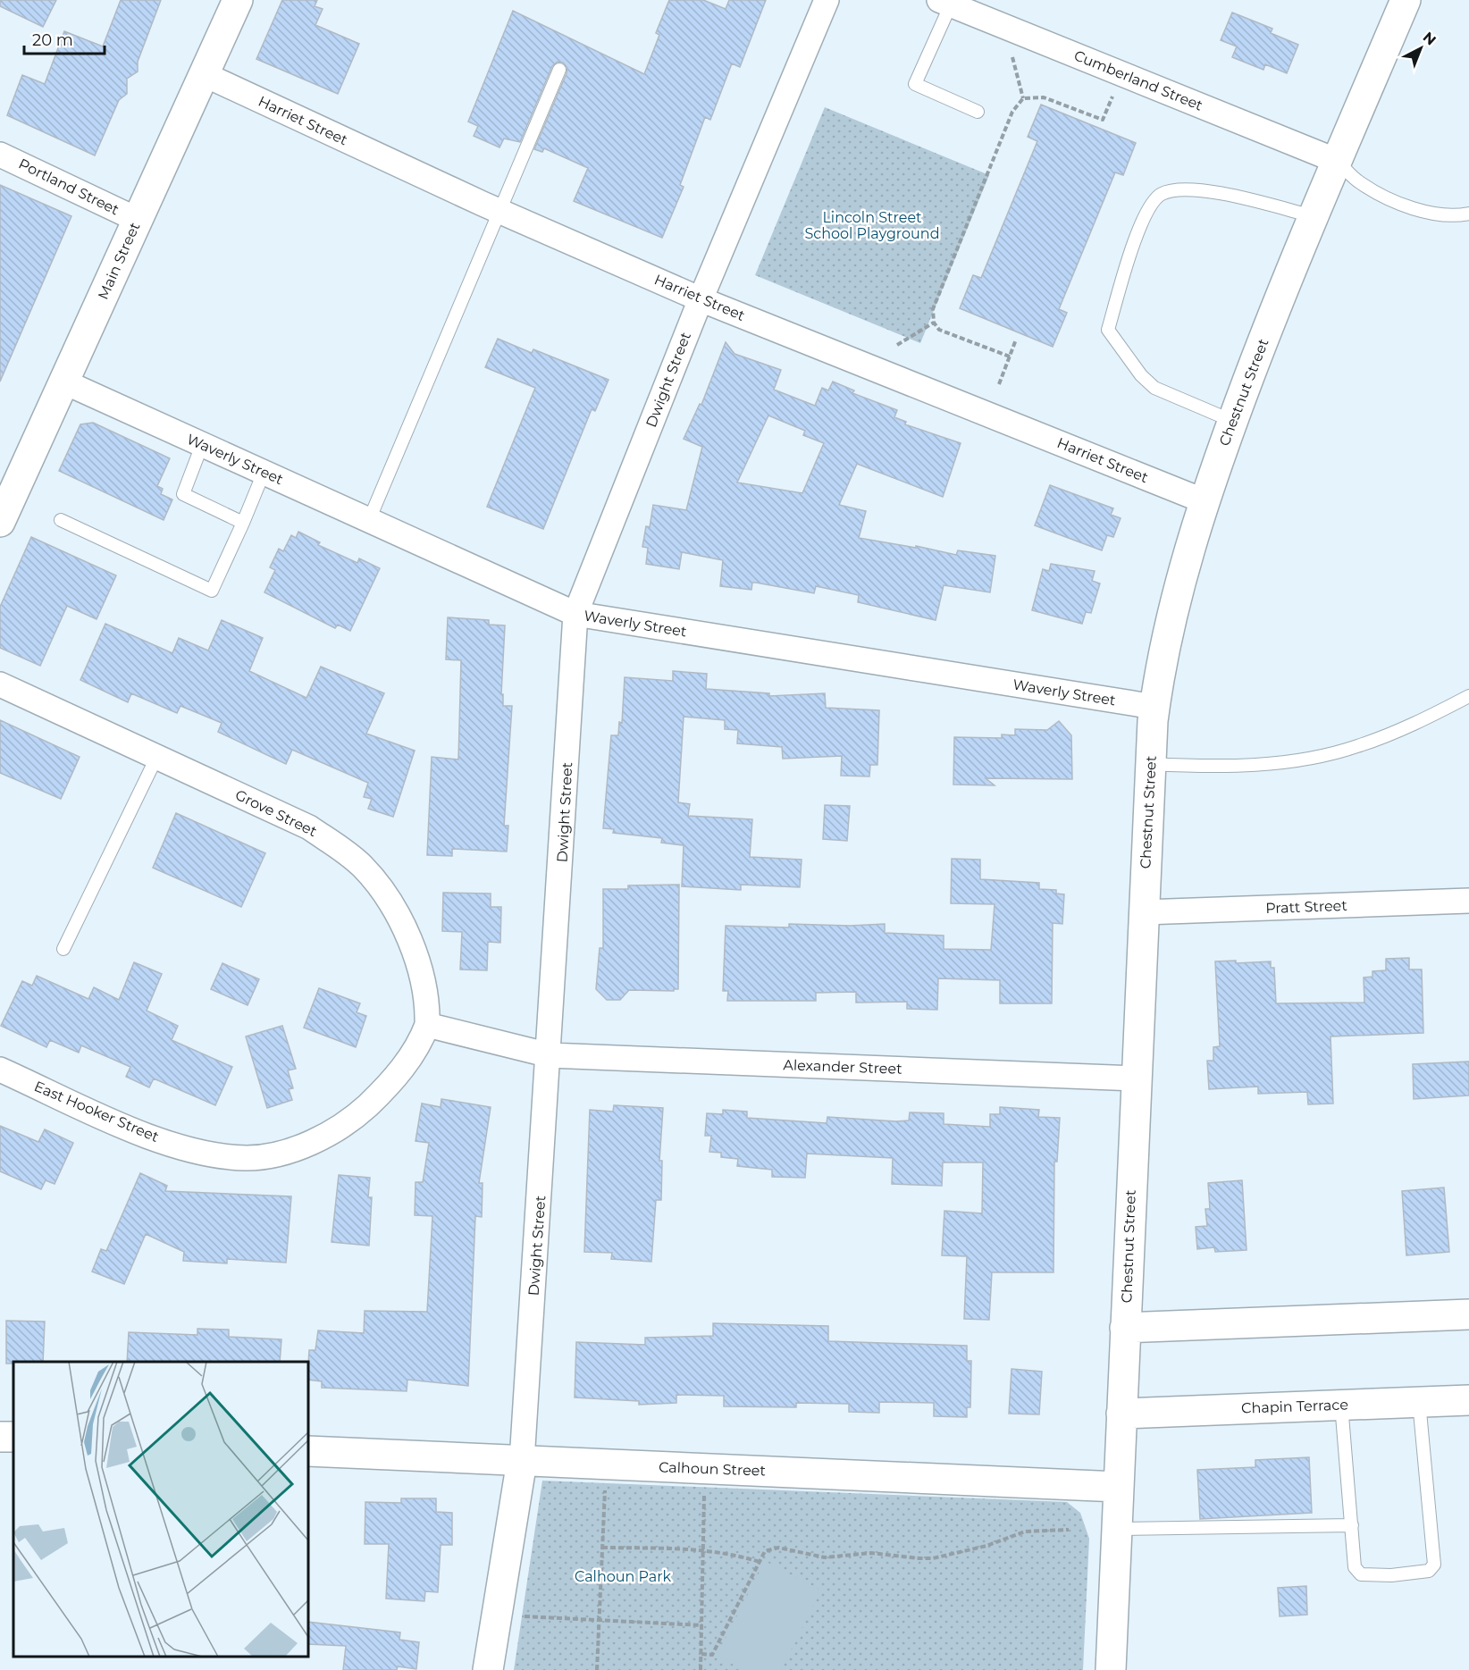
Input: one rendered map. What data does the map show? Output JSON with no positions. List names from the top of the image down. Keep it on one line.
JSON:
{"streets":{"main road":["Main Street","Dwight Street","Chestnut Street","Chapin Terrace","Calhoun Street"],"street":["Cumberland Street","Harriet Street","Portland Street","Waverly Street","Grove Street","Pratt Street","Alexander Street","East Hooker Street"]},"crossings":[["Cumberland Street","Chestnut Street"],["Harriet Street","Main Street"],["Harriet Street","Dwight Street"],["Harriet Street","Chestnut Street"],["Portland Street","Main Street"],["Main Street","Waverly Street"],["Dwight Street","Waverly Street"],["Dwight Street","Alexander Street"],["Dwight Street","Calhoun Street"],["Chestnut Street","Waverly Street"],["Chestnut Street","Pratt Street"],["Chestnut Street","Alexander Street"],["Chestnut Street","Chapin Terrace"],["Chestnut Street","Calhoun Street"],["Grove Street","East Hooker Street"]],"parks":["Lincoln Street School Playground","Calhoun Park"],"scale_bar":"20 m","north":"top right"}
